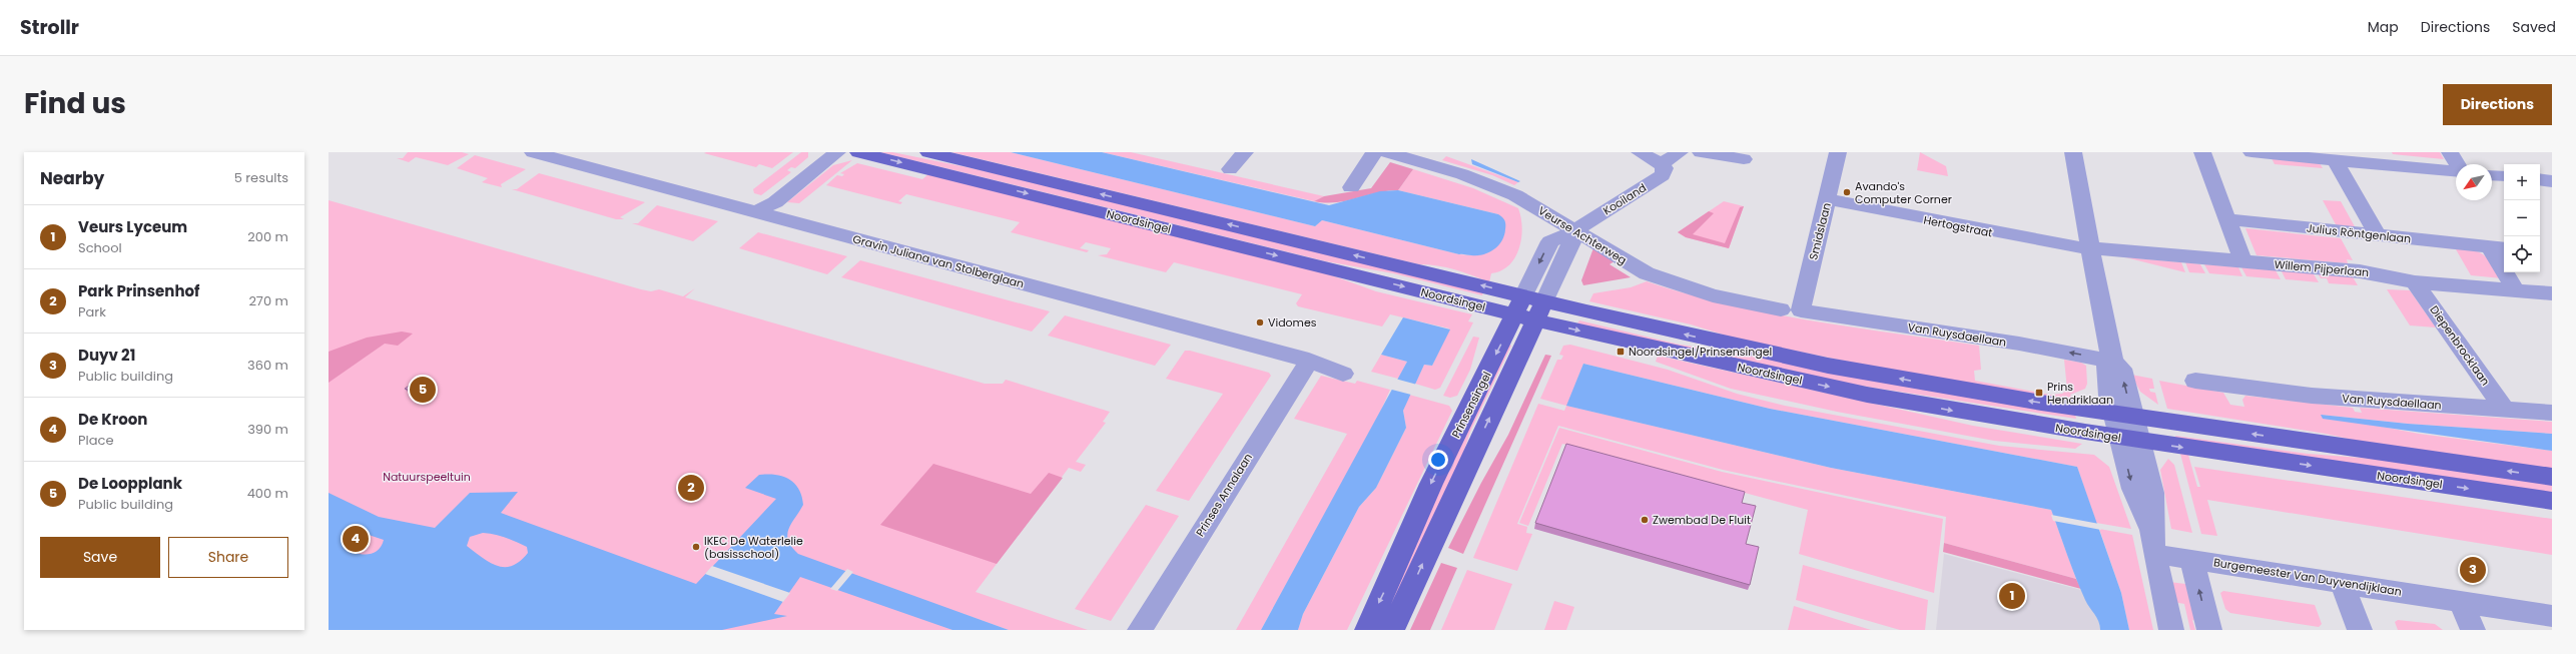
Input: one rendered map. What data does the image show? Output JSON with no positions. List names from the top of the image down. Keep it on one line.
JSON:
{"streets":{"main road":["Noordsingel","Prinsensingel"],"street":["Kooiland","Hertogstraat","Smidslaan","Julius Röntgenlaan","Veurse Achterweg","Gravin Juliana van Stolberglaan","Willem Pijperlaan","Van Ruysdaellaan","Diepenbrocklaan","Prinses Annalaan","Burgemeester Van Duyvendijklaan"]},"crossings":[["Kooiland","Veurse Achterweg"],["Kooiland","Prinsensingel"],["Noordsingel","Prinsensingel"],["Hertogstraat","Smidslaan"],["Hertogstraat","Willem Pijperlaan"],["Smidslaan","Van Ruysdaellaan"],["Julius Röntgenlaan","Willem Pijperlaan"],["Veurse Achterweg","Prinsensingel"],["Gravin Juliana van Stolberglaan","Prinses Annalaan"],["Willem Pijperlaan","Diepenbrocklaan"],["Van Ruysdaellaan","Diepenbrocklaan"]],"one_way":["Van Ruysdaellaan"],"parks":["Natuurspeeltuin"],"places":{"other":["Avando's Computer Corner","Vidomes","Zwembad De Fluit","IKEC De Waterlelie (basisschool)"],"transit":["Noordsingel/Prinsensingel","Prins Hendriklaan"]},"north":"bottom left","page":{"header":"Strollr","nav":["Map","Directions","Saved"],"title":"Find us","buttons":["Directions",["Save","Share"]],"heading":["Nearby","5 results"],"map_buttons":["+","−"],"list":[{"mark":"1","name":"Veurs Lyceum","note":"School","value":"200 m"},{"mark":"2","name":"Park Prinsenhof","note":"Park","value":"270 m"},{"mark":"3","name":"Duyv 21","note":"Public building","value":"360 m"},{"mark":"4","name":"De Kroon","note":"Place","value":"390 m"},{"mark":"5","name":"De Loopplank","note":"Public building","value":"400 m"}],"pins":["5","2","4","3","1"]}}
